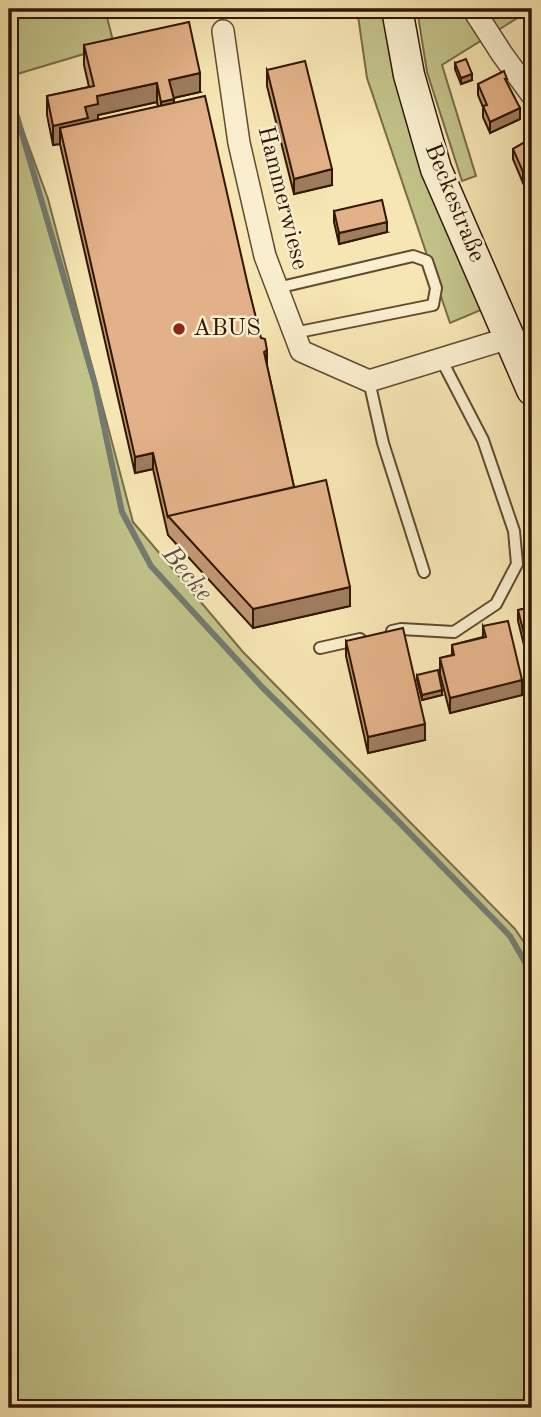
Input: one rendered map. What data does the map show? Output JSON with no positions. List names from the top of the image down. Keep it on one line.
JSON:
{"streets":{"main road":["Beckestraße"],"street":["Hammerwiese"]},"water":["Becke"],"places":["ABUS"]}
